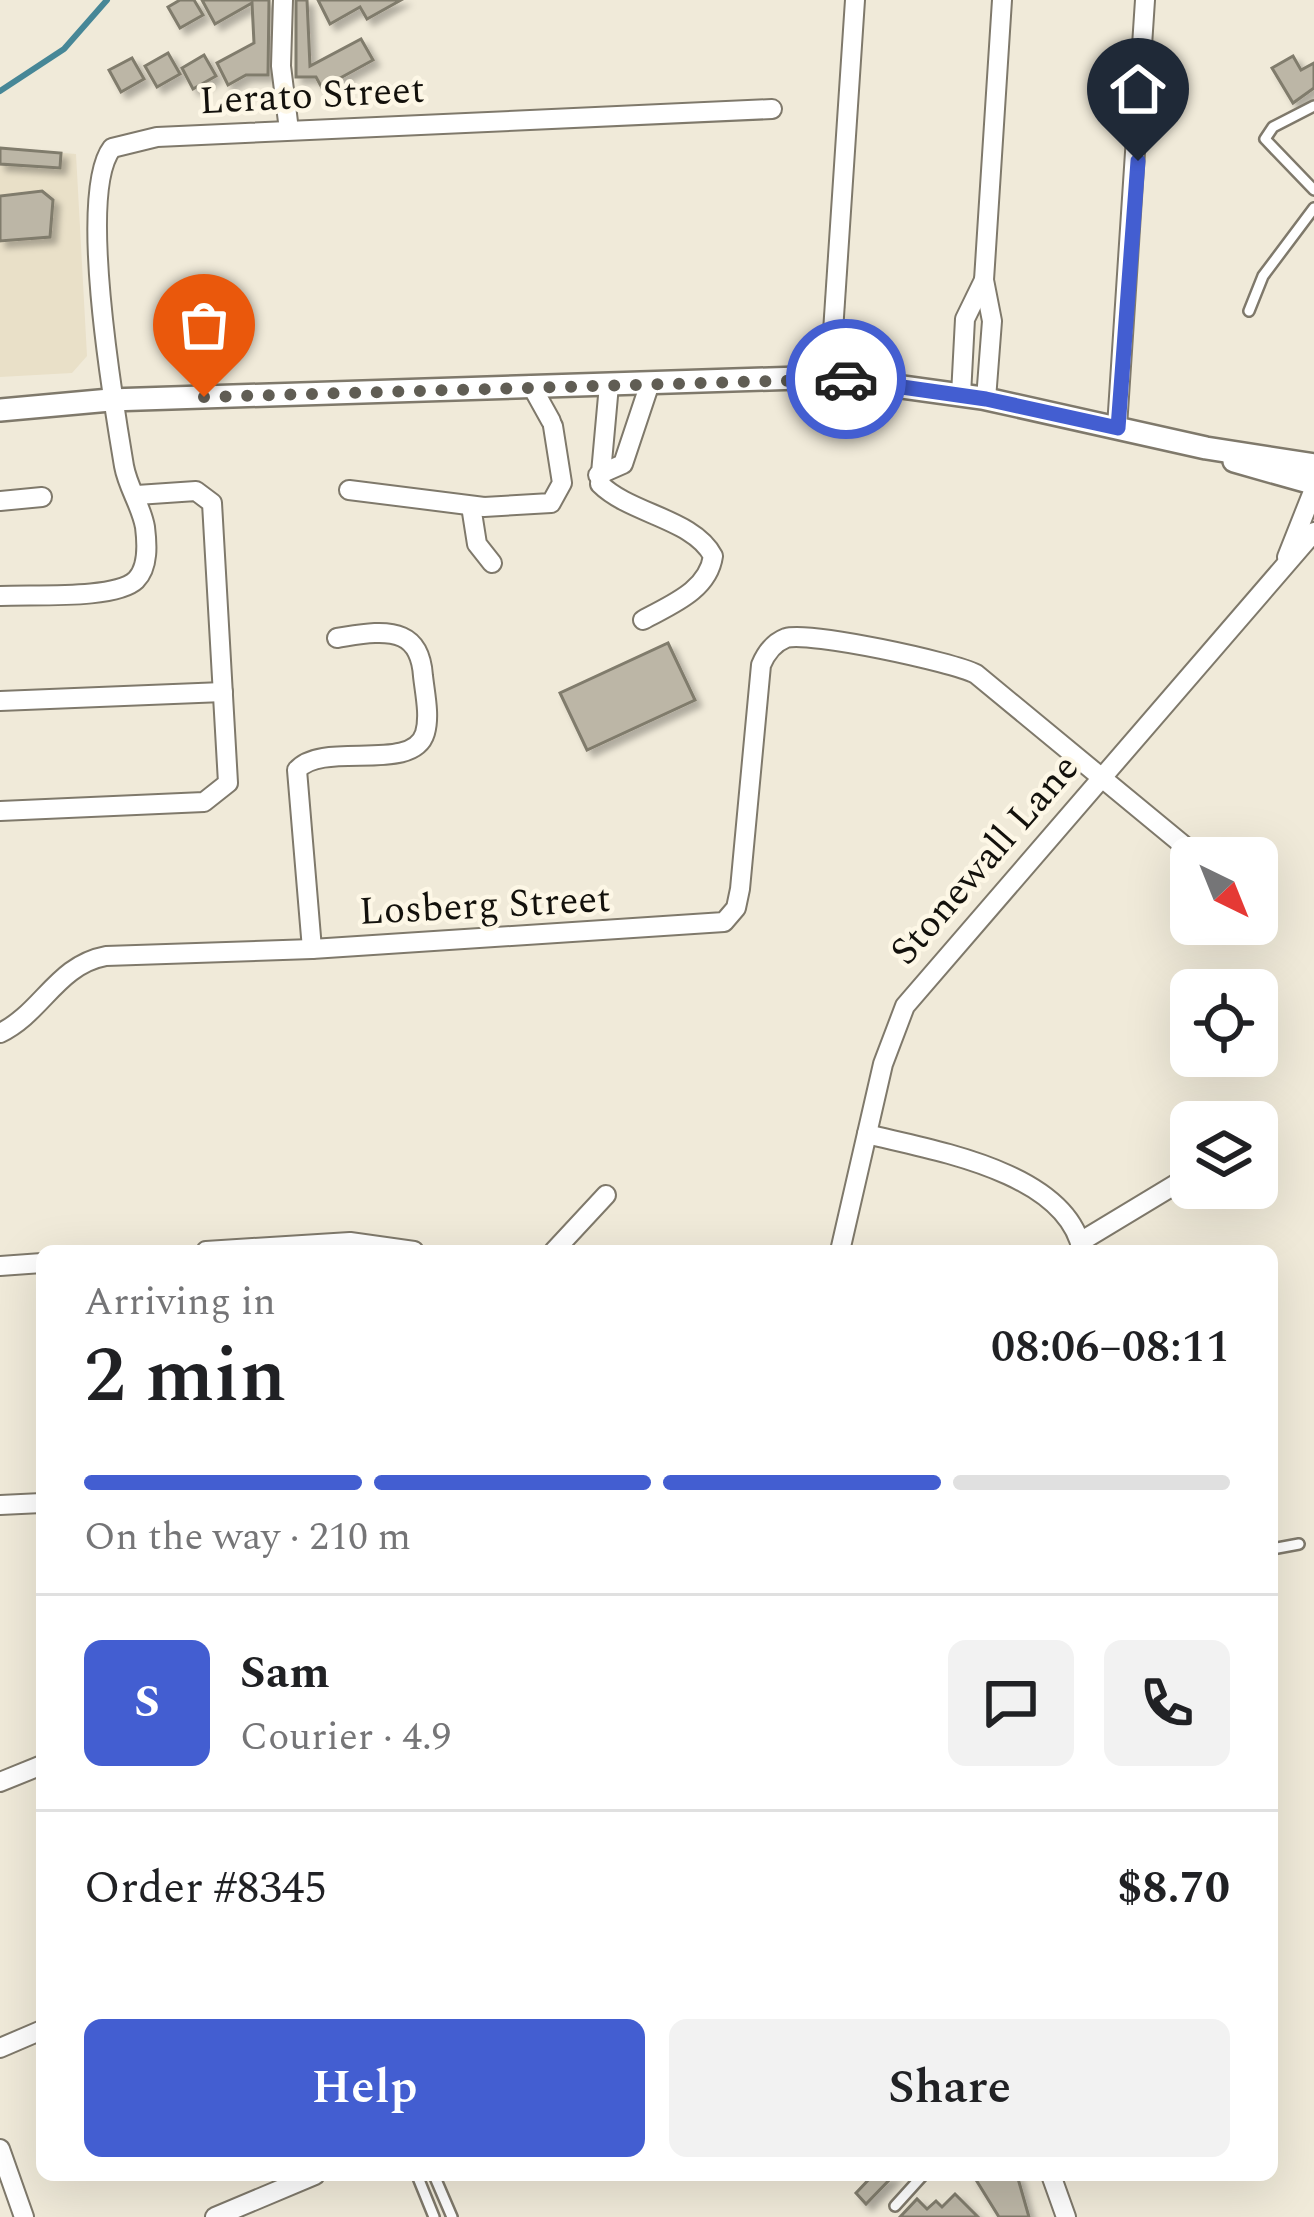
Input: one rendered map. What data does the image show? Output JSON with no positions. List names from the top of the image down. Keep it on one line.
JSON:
{"streets":{"street":["Lerato Street","Stonewall Lane","Losberg Street"]},"crossings":[["Stonewall Lane","Losberg Street"]],"north":"bottom right","page":{"heading":["2 min","Arriving in","08:06–08:11"],"panel":["Sam","Courier · 4.9","Order #8345","$8.70"],"bar":"On the way · 210 m","round":"S","buttons":["Help","Share"]}}
